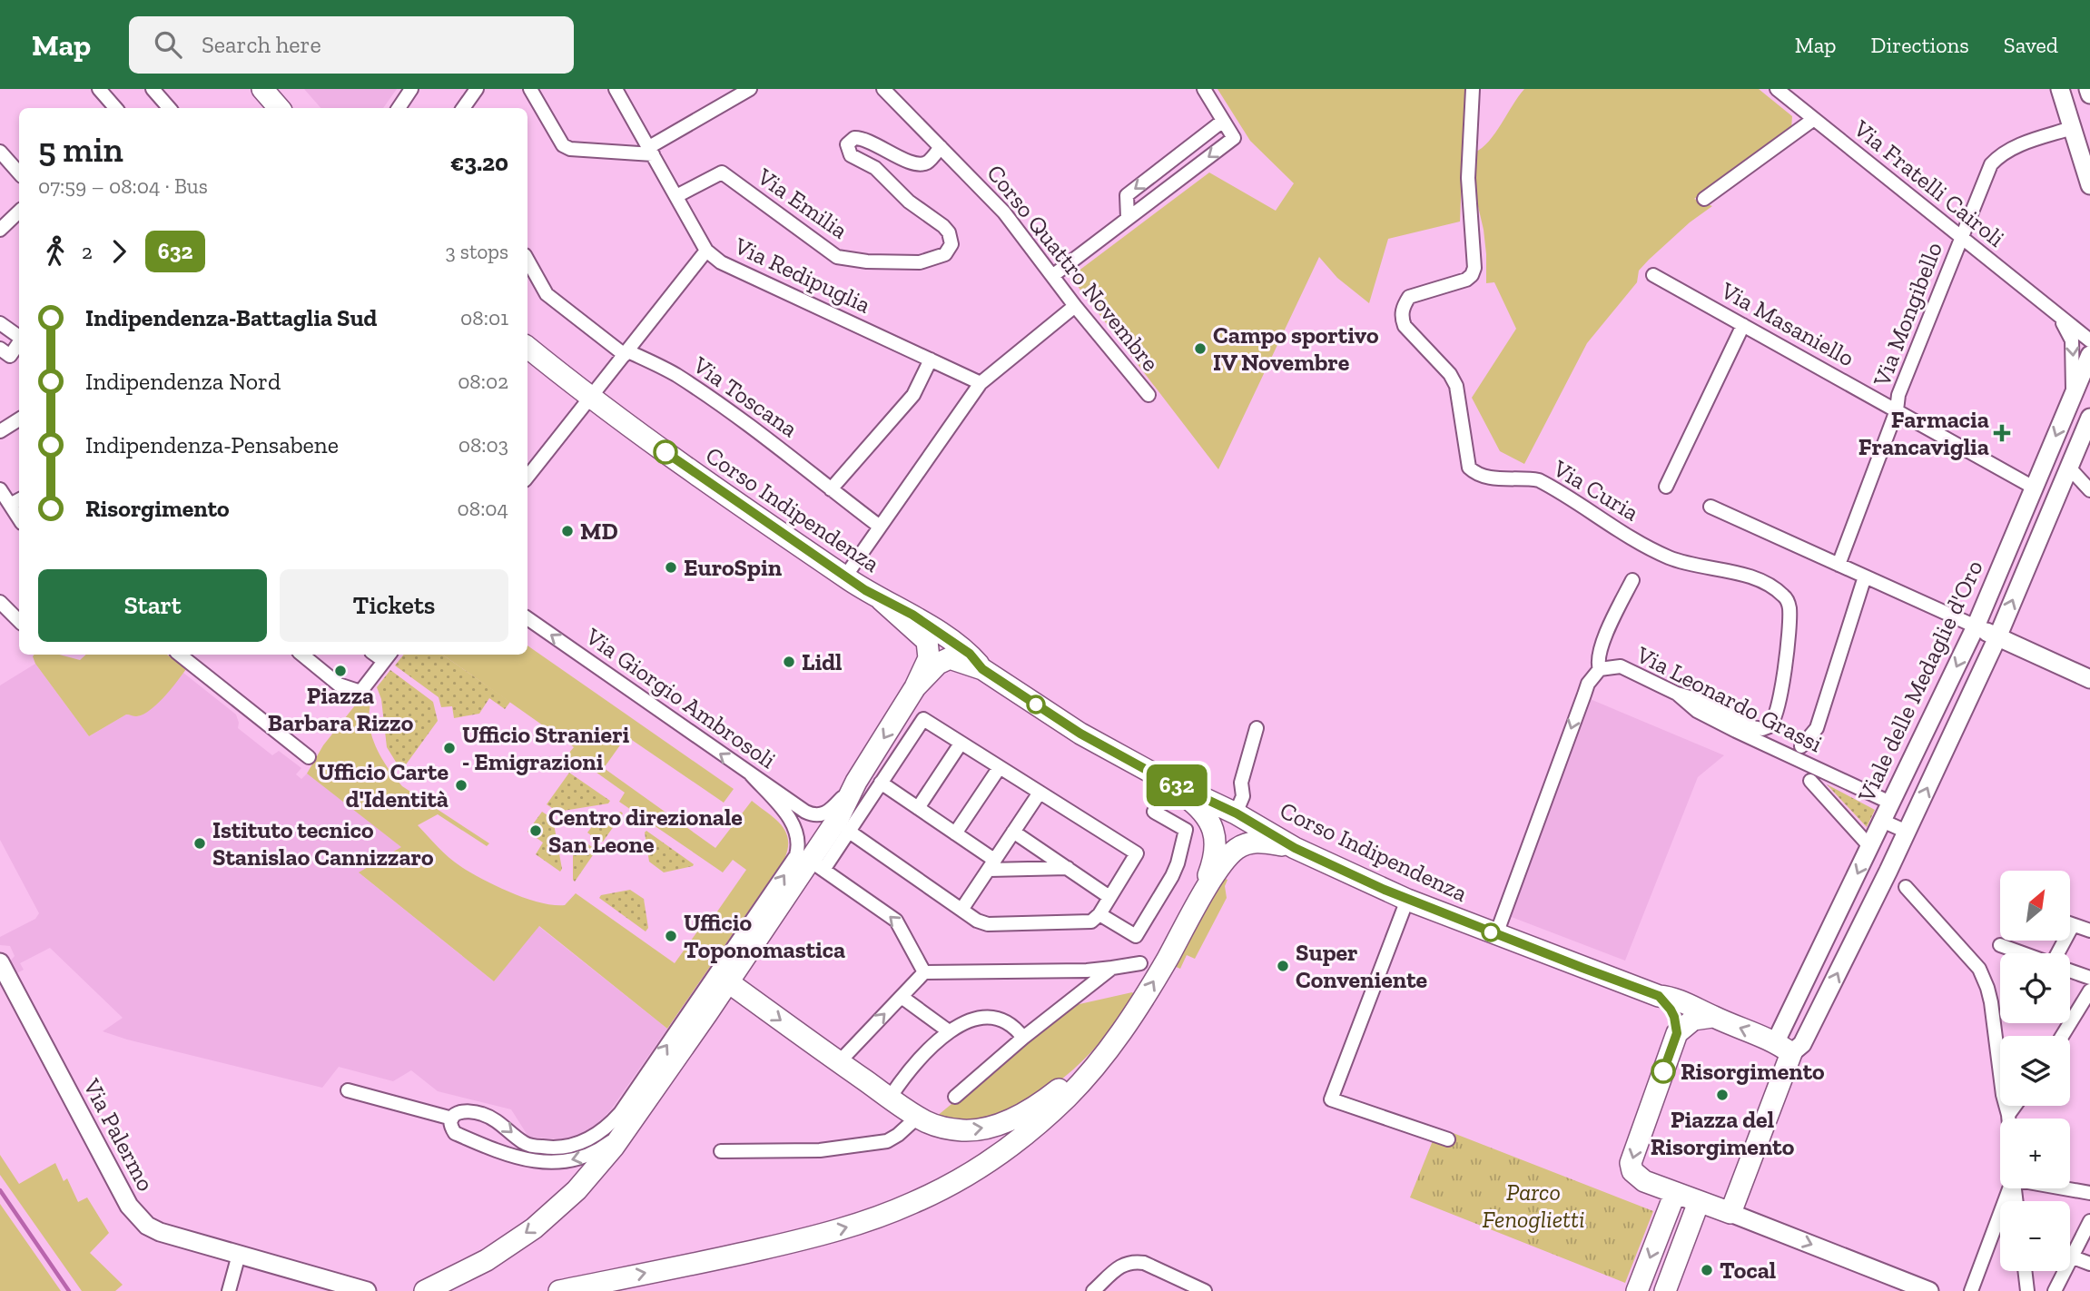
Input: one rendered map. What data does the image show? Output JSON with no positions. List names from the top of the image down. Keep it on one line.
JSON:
{"streets":{"main road":["Corso Indipendenza","Viale delle Medaglie d'Oro","Via Palermo"],"street":["Via Fratelli Cairoli","Via Emilia","Corso Quattro Novembre","Via Redipuglia","Via Mongibello","Via Masaniello","Via Toscana","Via Curia","Via Giorgio Ambrosoli","Via Leonardo Grassi"]},"crossings":[["Via Fratelli Cairoli","Via Mongibello"],["Via Emilia","Corso Quattro Novembre"],["Via Emilia","Via Redipuglia"],["Via Mongibello","Via Masaniello"],["Via Masaniello","Viale delle Medaglie d'Oro"],["Via Curia","Via Leonardo Grassi"],["Corso Indipendenza","Viale delle Medaglie d'Oro"],["Corso Indipendenza","Via Leonardo Grassi"],["Viale delle Medaglie d'Oro","Via Leonardo Grassi"]],"one_way":["Via Giorgio Ambrosoli","Via Leonardo Grassi"],"parks":["Parco Fenoglietti"],"places":{"other":["Campo sportivo IV Novembre","MD","EuroSpin","Lidl","Piazza Barbara Rizzo","Ufficio Stranieri - Emigrazioni","Ufficio Carte d'Identità","Centro direzionale San Leone","Istituto tecnico Stanislao Cannizzaro","Ufficio Toponomastica","Super Conveniente","Risorgimento","Piazza del Risorgimento","Tocal"],"health":["Farmacia Francaviglia"]},"lines":["bus line 632"],"north":"top right","page":{"header":"Map","search":"Search here","nav":["Map","Directions","Saved"],"on_map":"632","heading":["5 min","07:59 – 08:04 · Bus","€3.20"],"legs":["2","632","3 stops"],"list":[{"name":"Indipendenza-Battaglia Sud","value":"08:01"},{"name":"Indipendenza Nord","value":"08:02"},{"name":"Indipendenza-Pensabene","value":"08:03"},{"name":"Risorgimento","value":"08:04"}],"buttons":["Start","Tickets"],"map_buttons":["+","−"]}}
